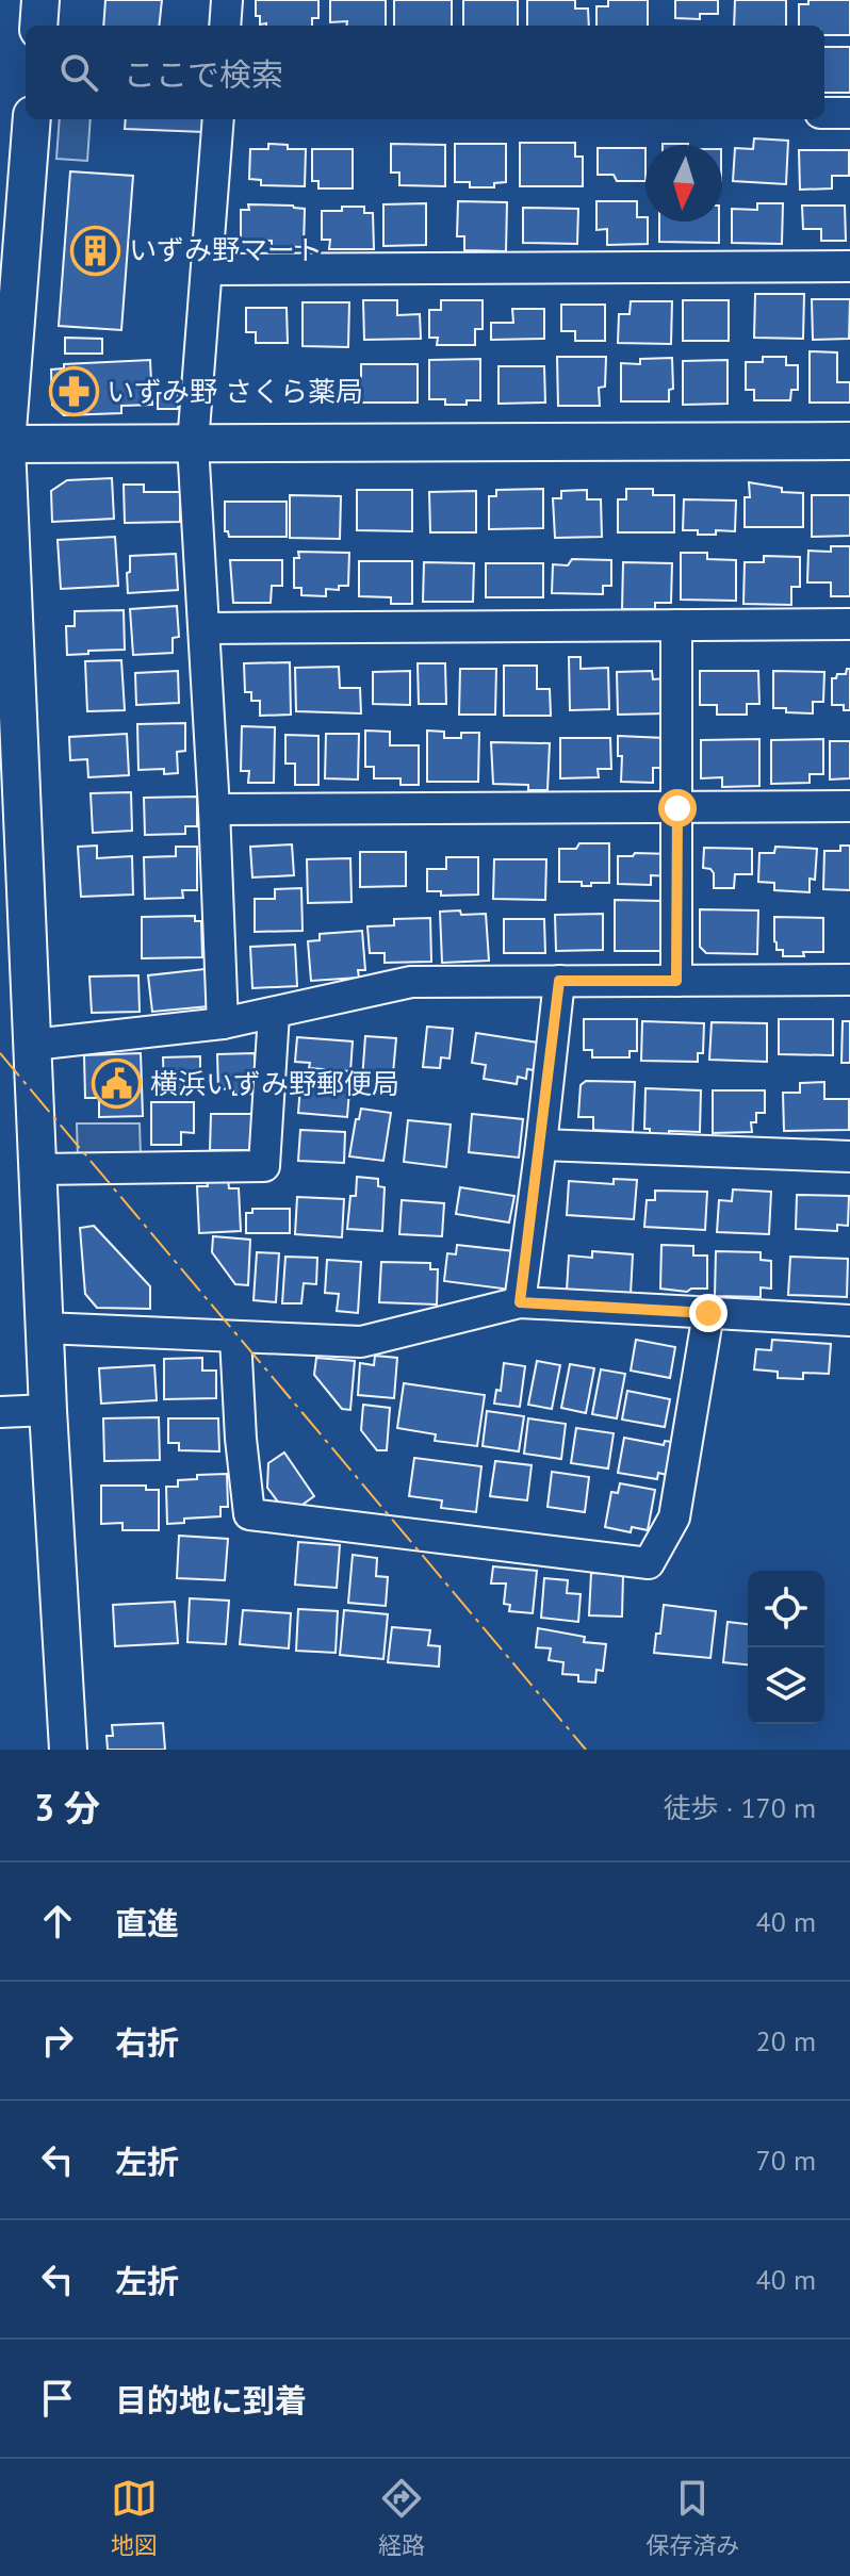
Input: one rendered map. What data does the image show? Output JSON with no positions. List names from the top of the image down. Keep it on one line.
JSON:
{"places":{"building":["いずみ野マート"],"pharmacy":["いずみ野 さくら薬局"],"public building":["横浜いずみ野郵便局"]},"north":"bottom","page":{"search":"ここで検索","heading":["3 分","徒歩 · 170 m"],"list":[["直進","40 m"],["右折","20 m"],["左折","70 m"],["左折","40 m"],"目的地に到着"],"nav":["地図","経路","保存済み"]}}
